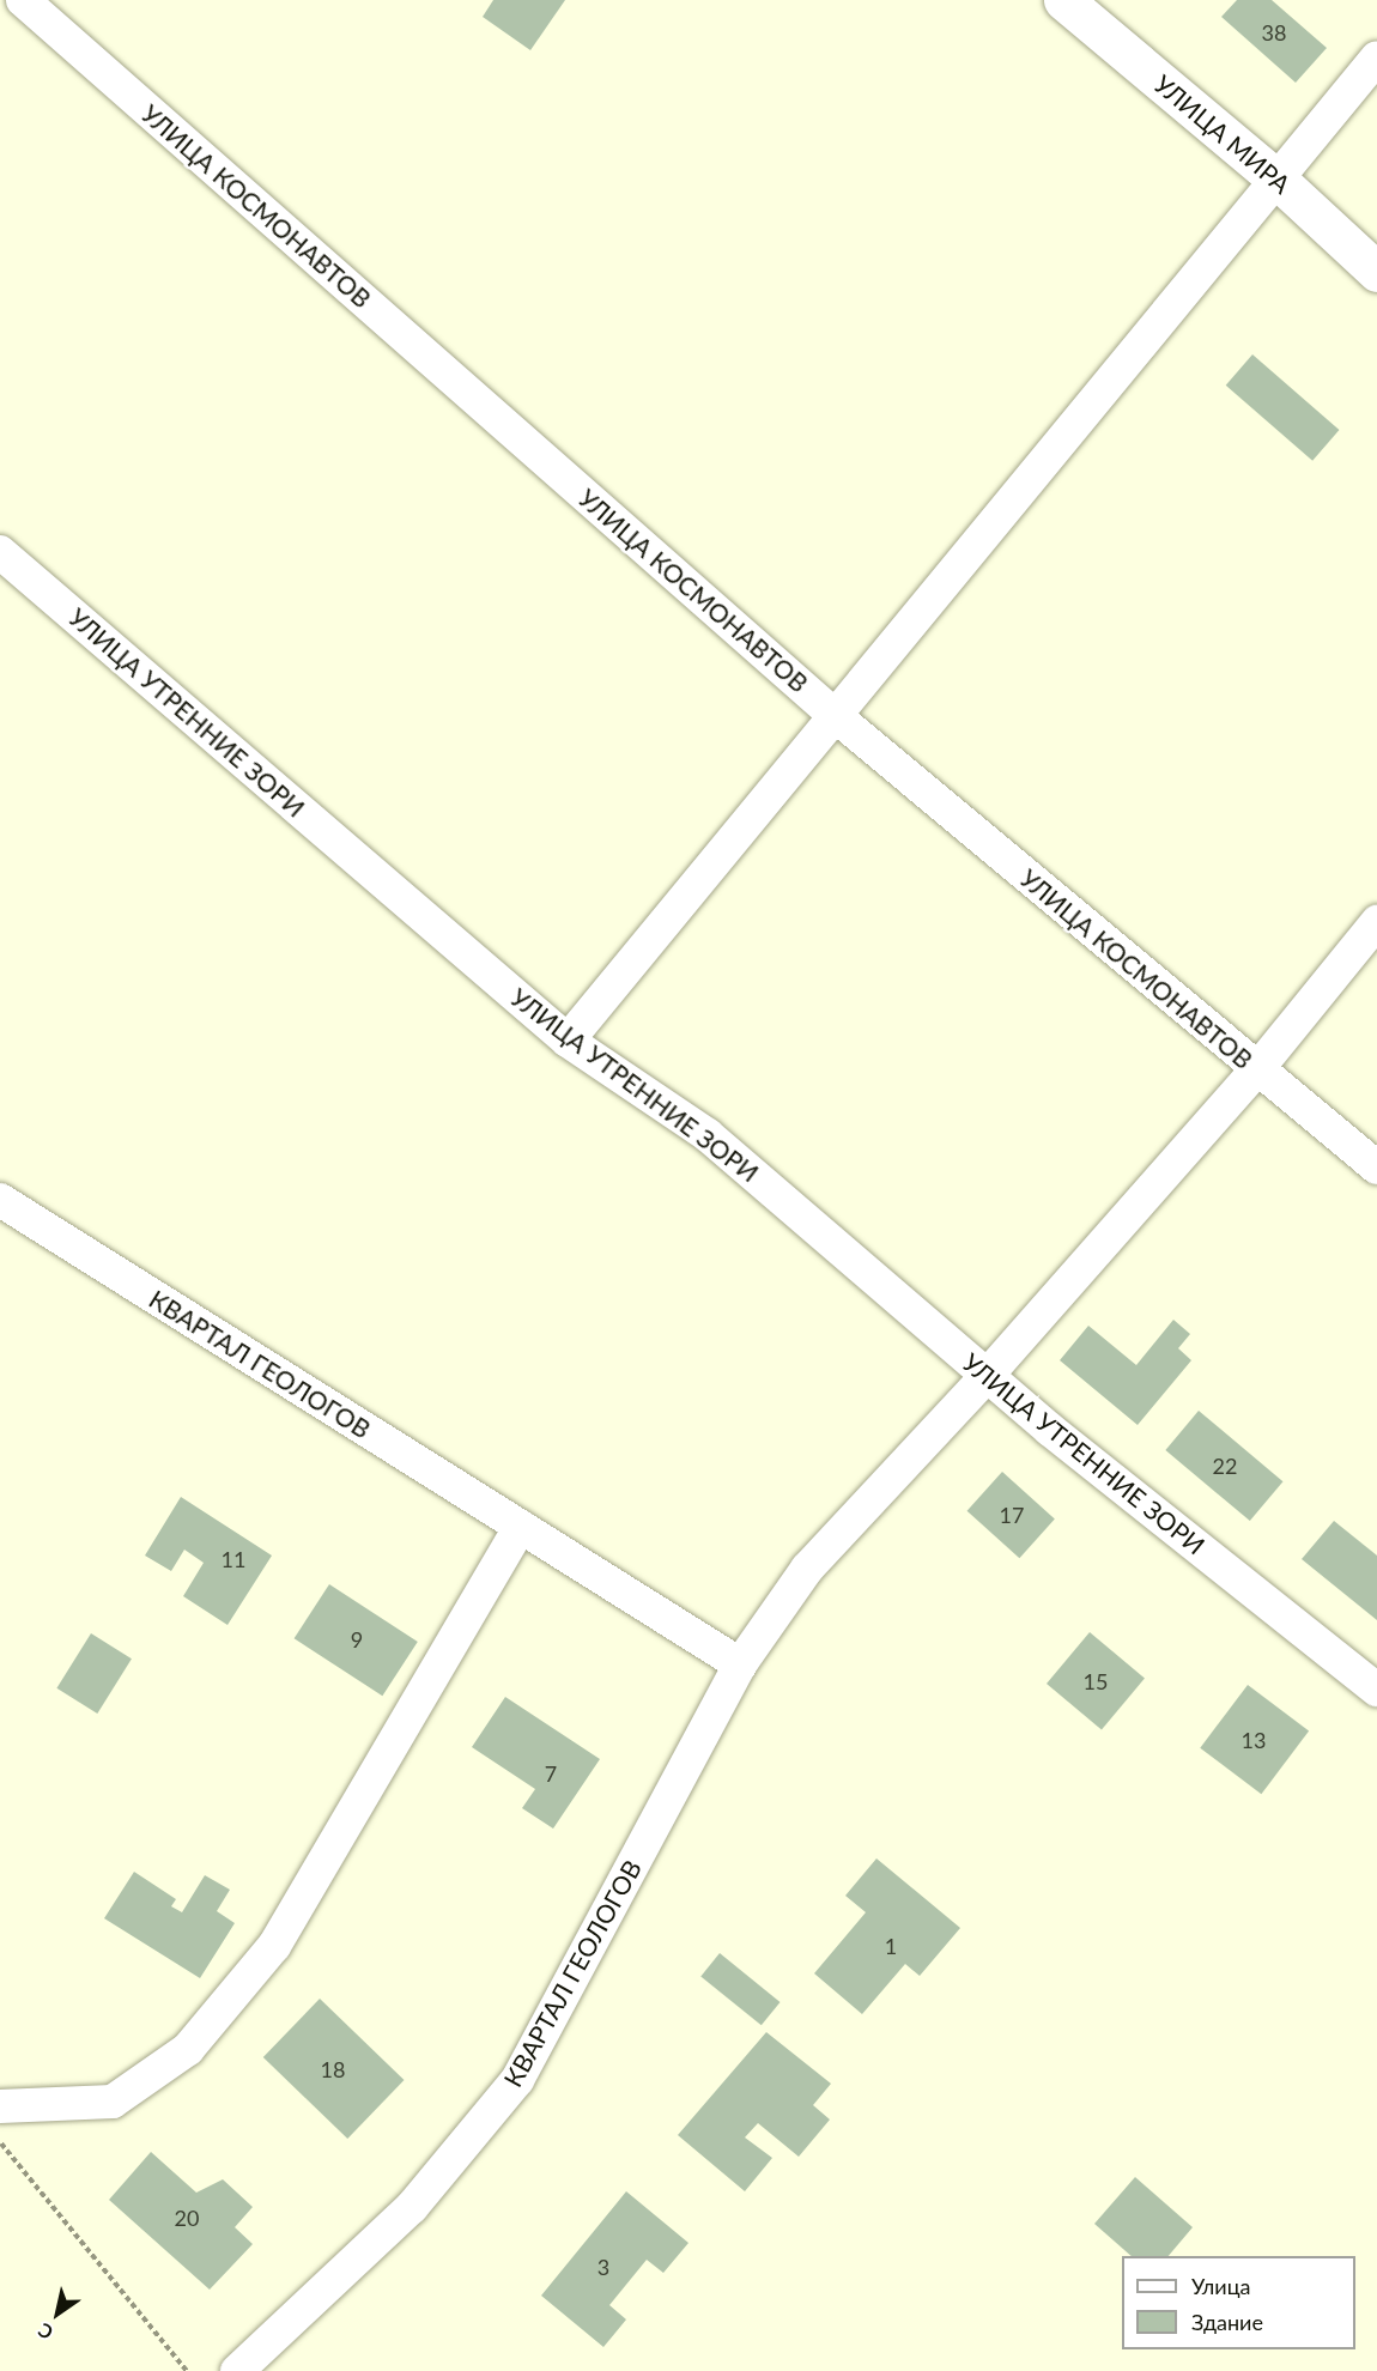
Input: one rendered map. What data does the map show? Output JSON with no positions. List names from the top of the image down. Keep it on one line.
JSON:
{"streets":{"street":["УЛИЦА МИРА","УЛИЦА КОСМОНАВТОВ","УЛИЦА УТРЕННИЕ ЗОРИ","КВАРТАЛ ГЕОЛОГОВ"]},"crossings":[["УЛИЦА КОСМОНАВТОВ","КВАРТАЛ ГЕОЛОГОВ"],["УЛИЦА УТРЕННИЕ ЗОРИ","КВАРТАЛ ГЕОЛОГОВ"]],"house_numbers":["38","22","17","11","9","15","13","7","1","18","20","3"],"legend":["Улица","Здание"],"north":"bottom left"}
